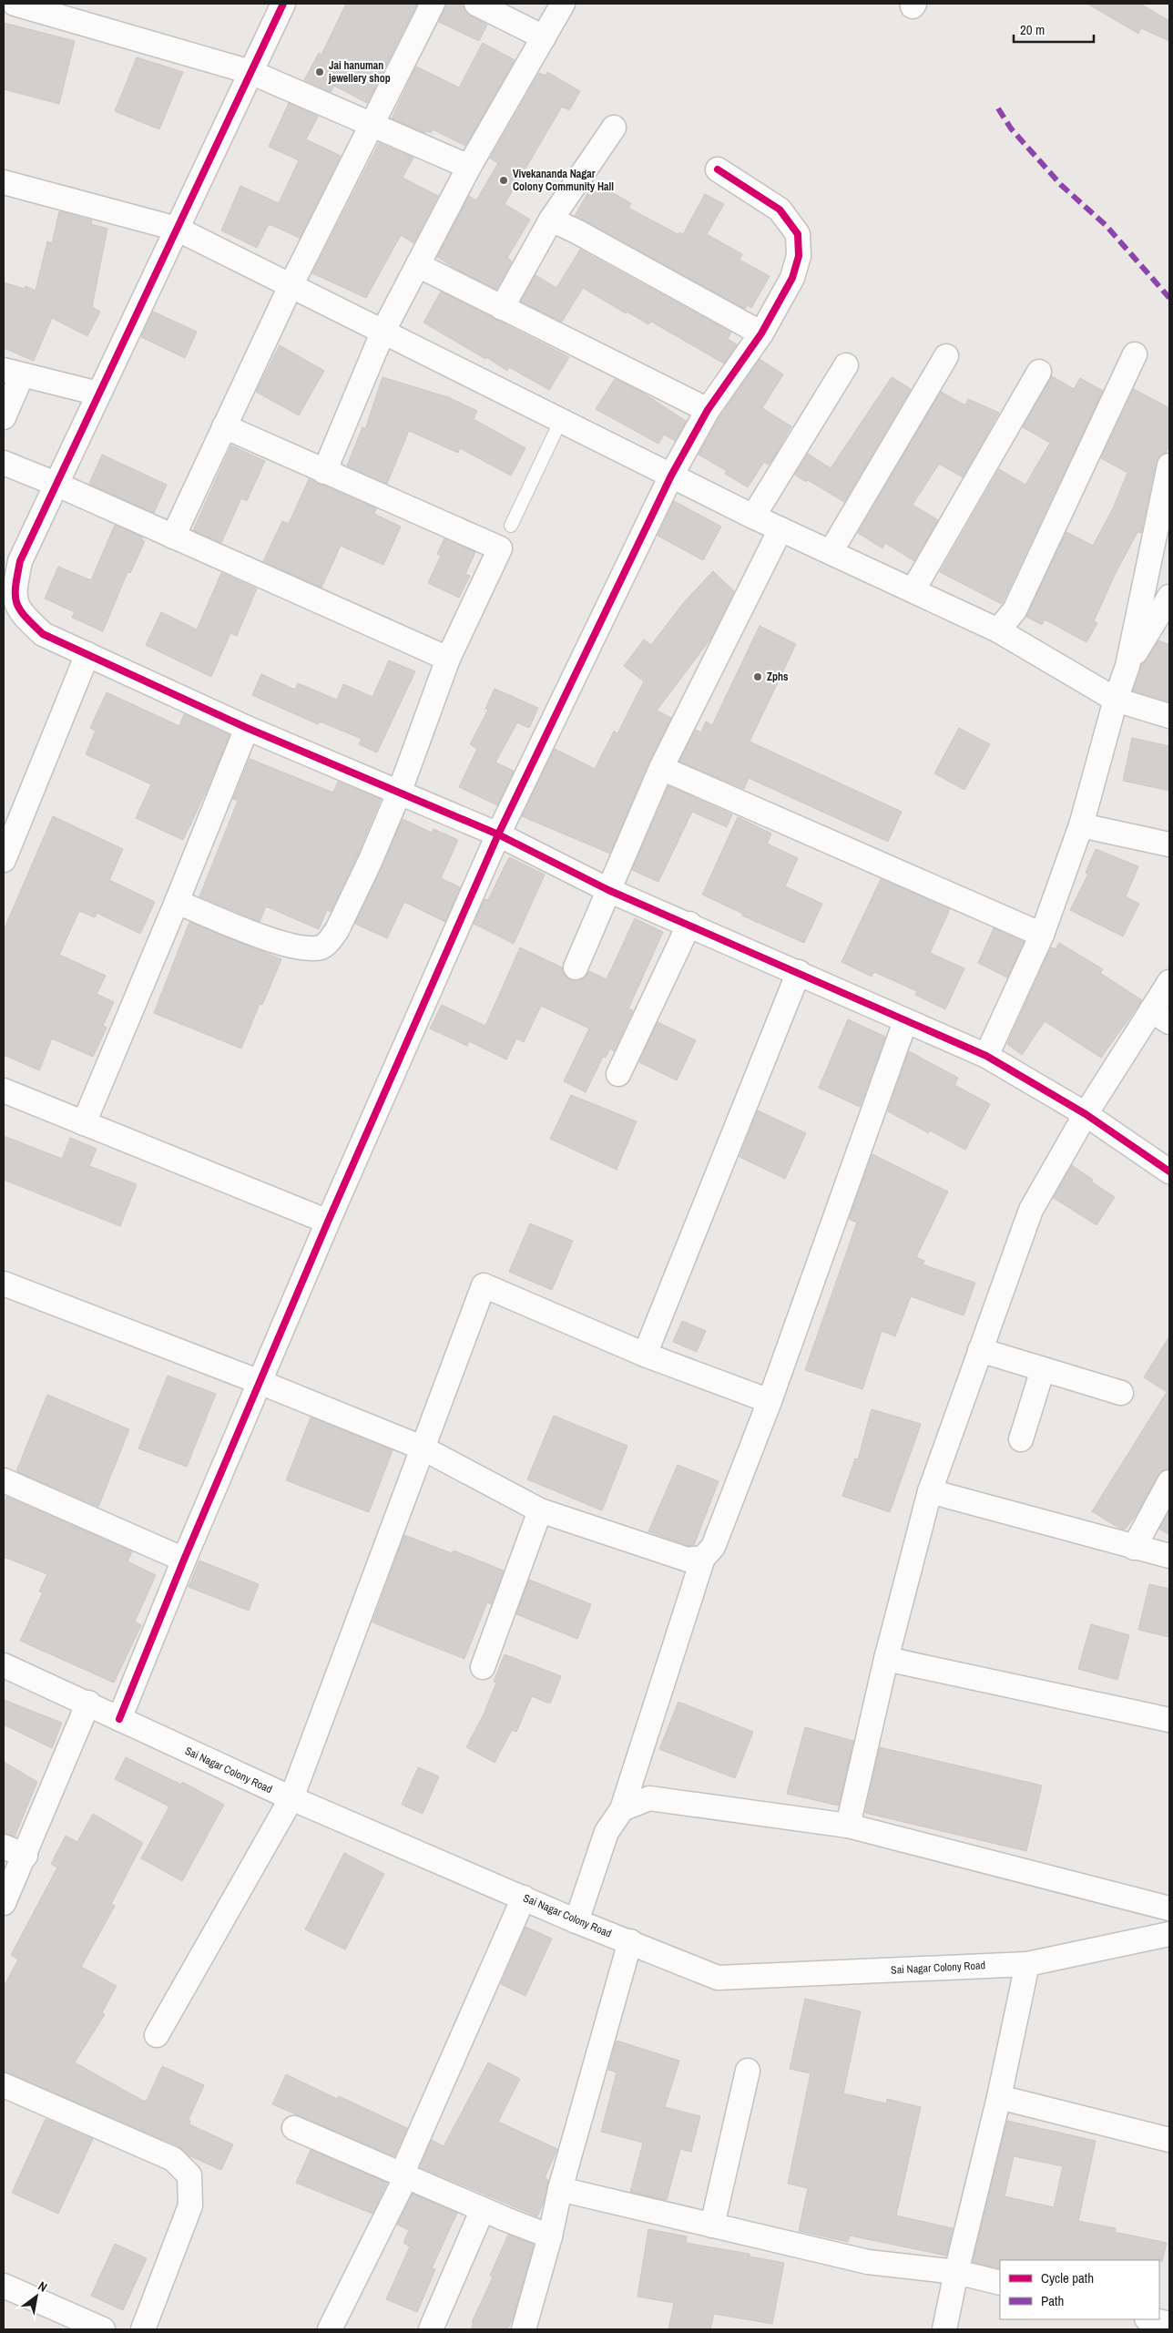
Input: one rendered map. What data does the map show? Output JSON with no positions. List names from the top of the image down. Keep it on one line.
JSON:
{"streets":{"street":["Sai Nagar Colony Road"]},"places":["Jai hanuman jewellery shop","Vivekananda Nagar Colony Community Hall","Zphs"],"legend":["Cycle path","Path"],"scale_bar":"20 m","north":"top right"}
